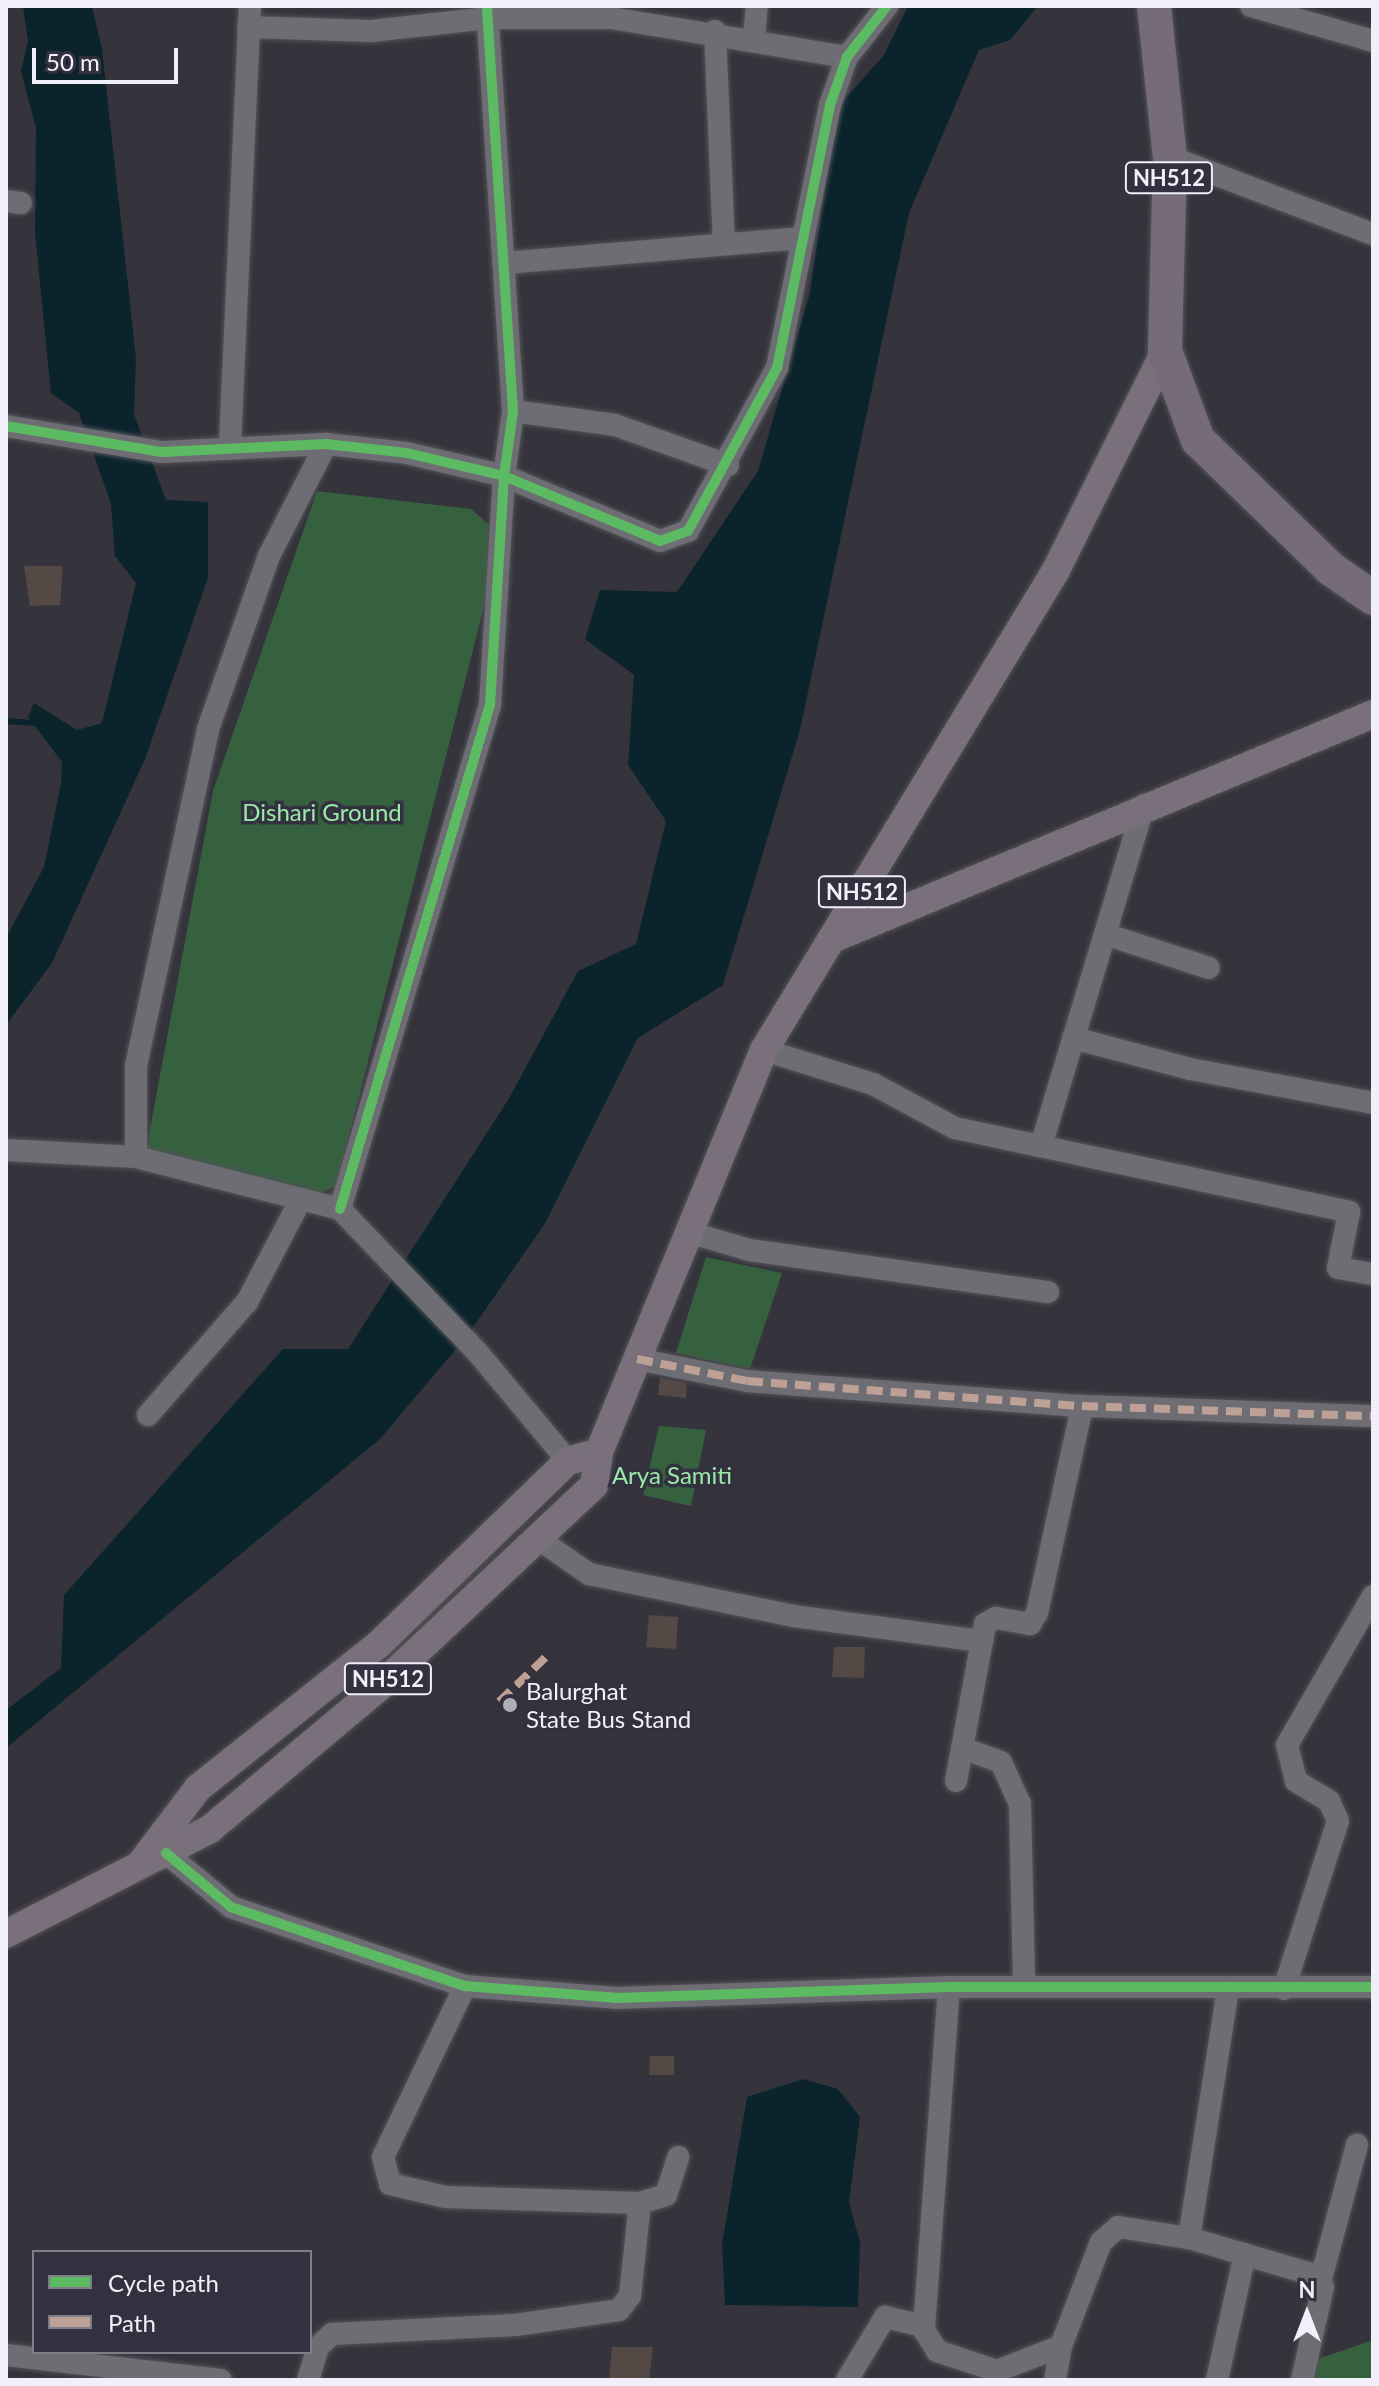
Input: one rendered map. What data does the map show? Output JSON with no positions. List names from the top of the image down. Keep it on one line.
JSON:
{"streets":{"highway":["NH512"]},"parks":["Dishari Ground","Arya Samiti"],"places":["Balurghat State Bus Stand"],"legend":["Cycle path","Path"],"scale_bar":"50 m","north":"top"}
